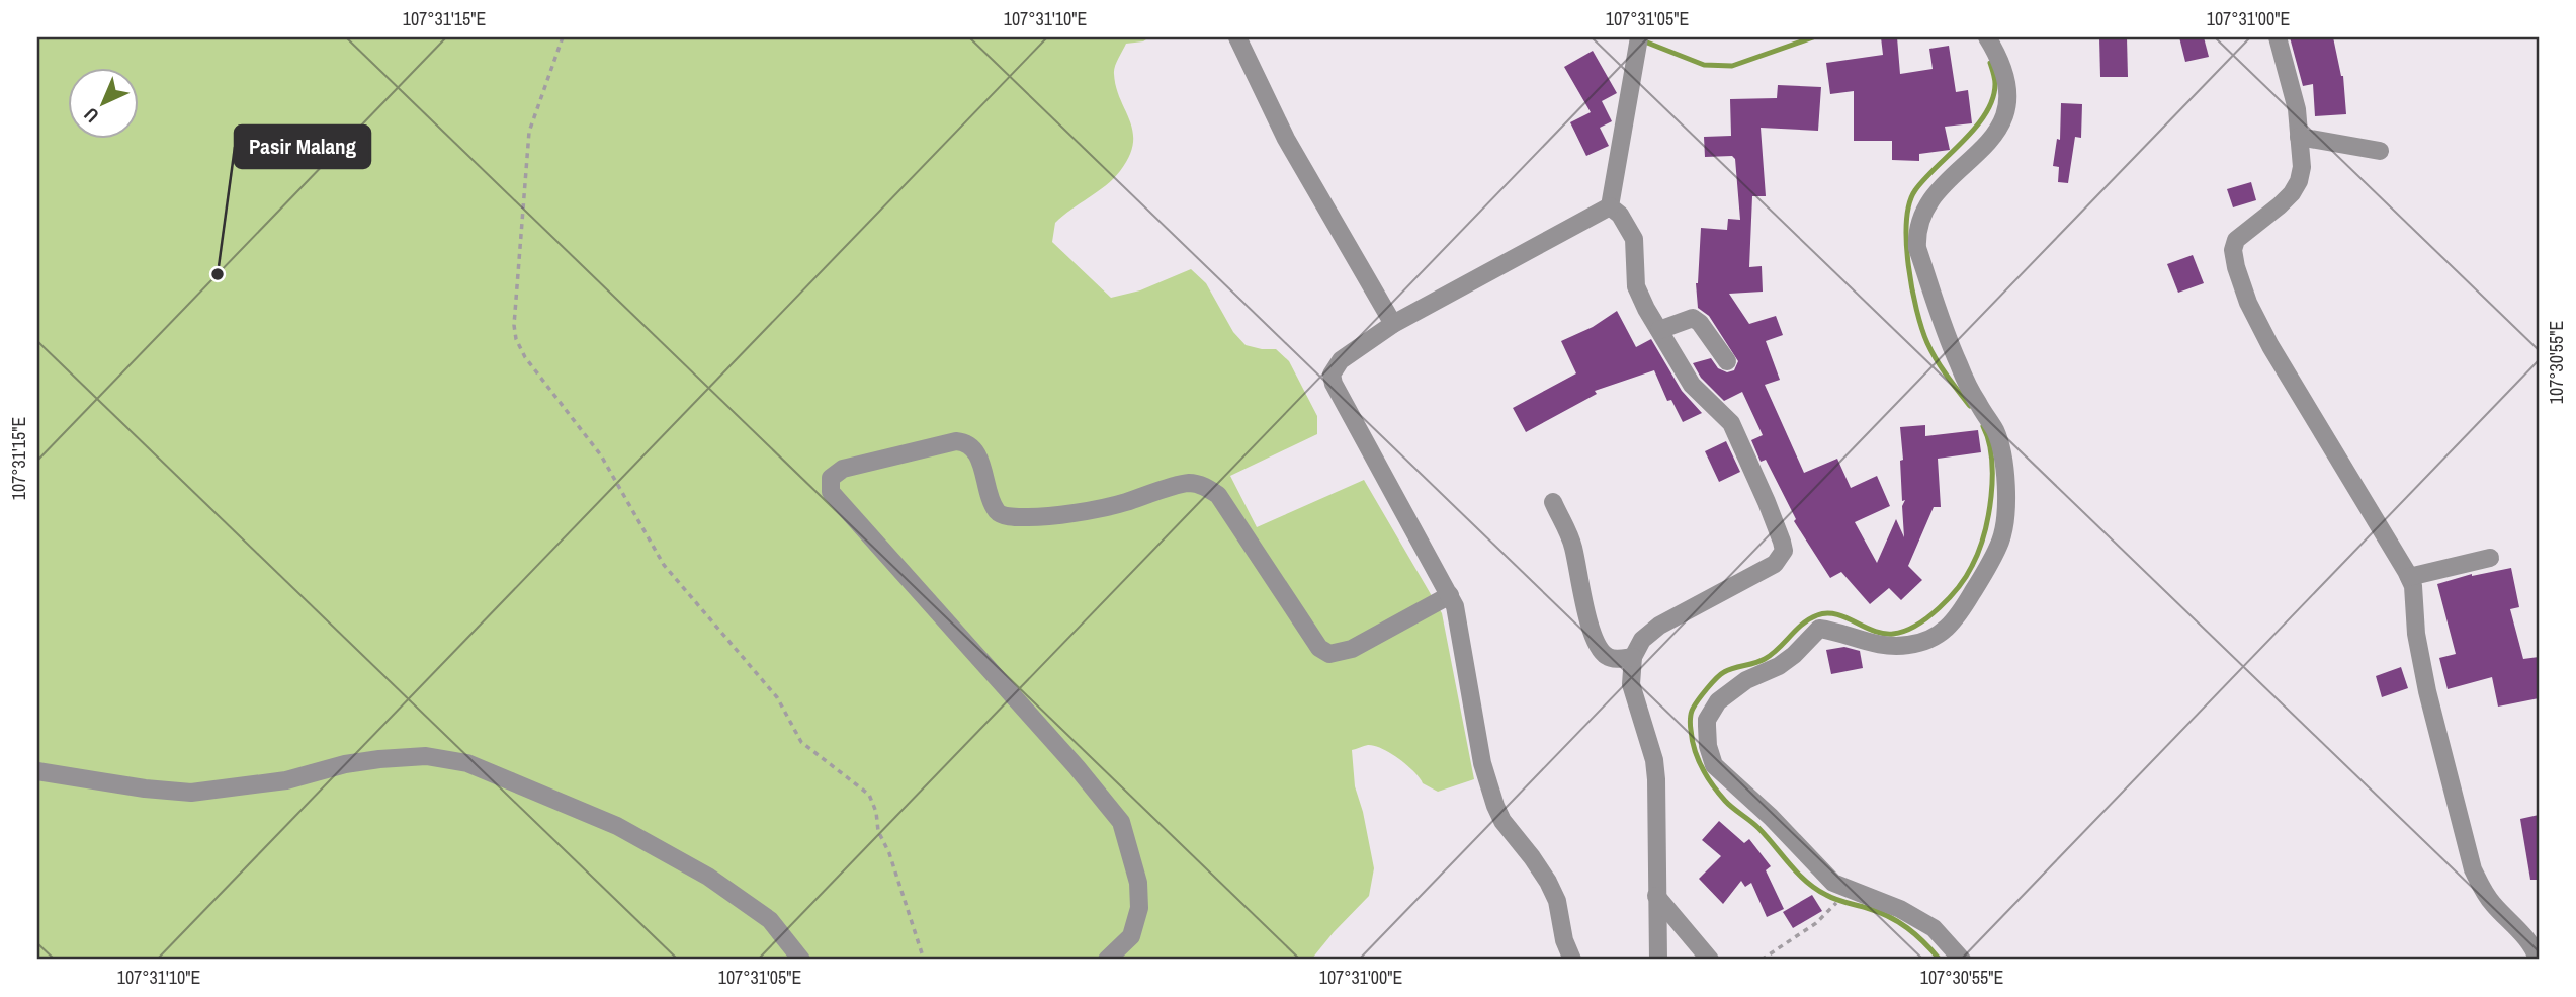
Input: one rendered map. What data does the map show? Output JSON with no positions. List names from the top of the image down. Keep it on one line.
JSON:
{"places":["Pasir Malang"],"north":"bottom left","coordinates":["107°31'15\"E","107°31'10\"E","107°31'05\"E","107°31'00\"E","107°30'55\"E"]}
